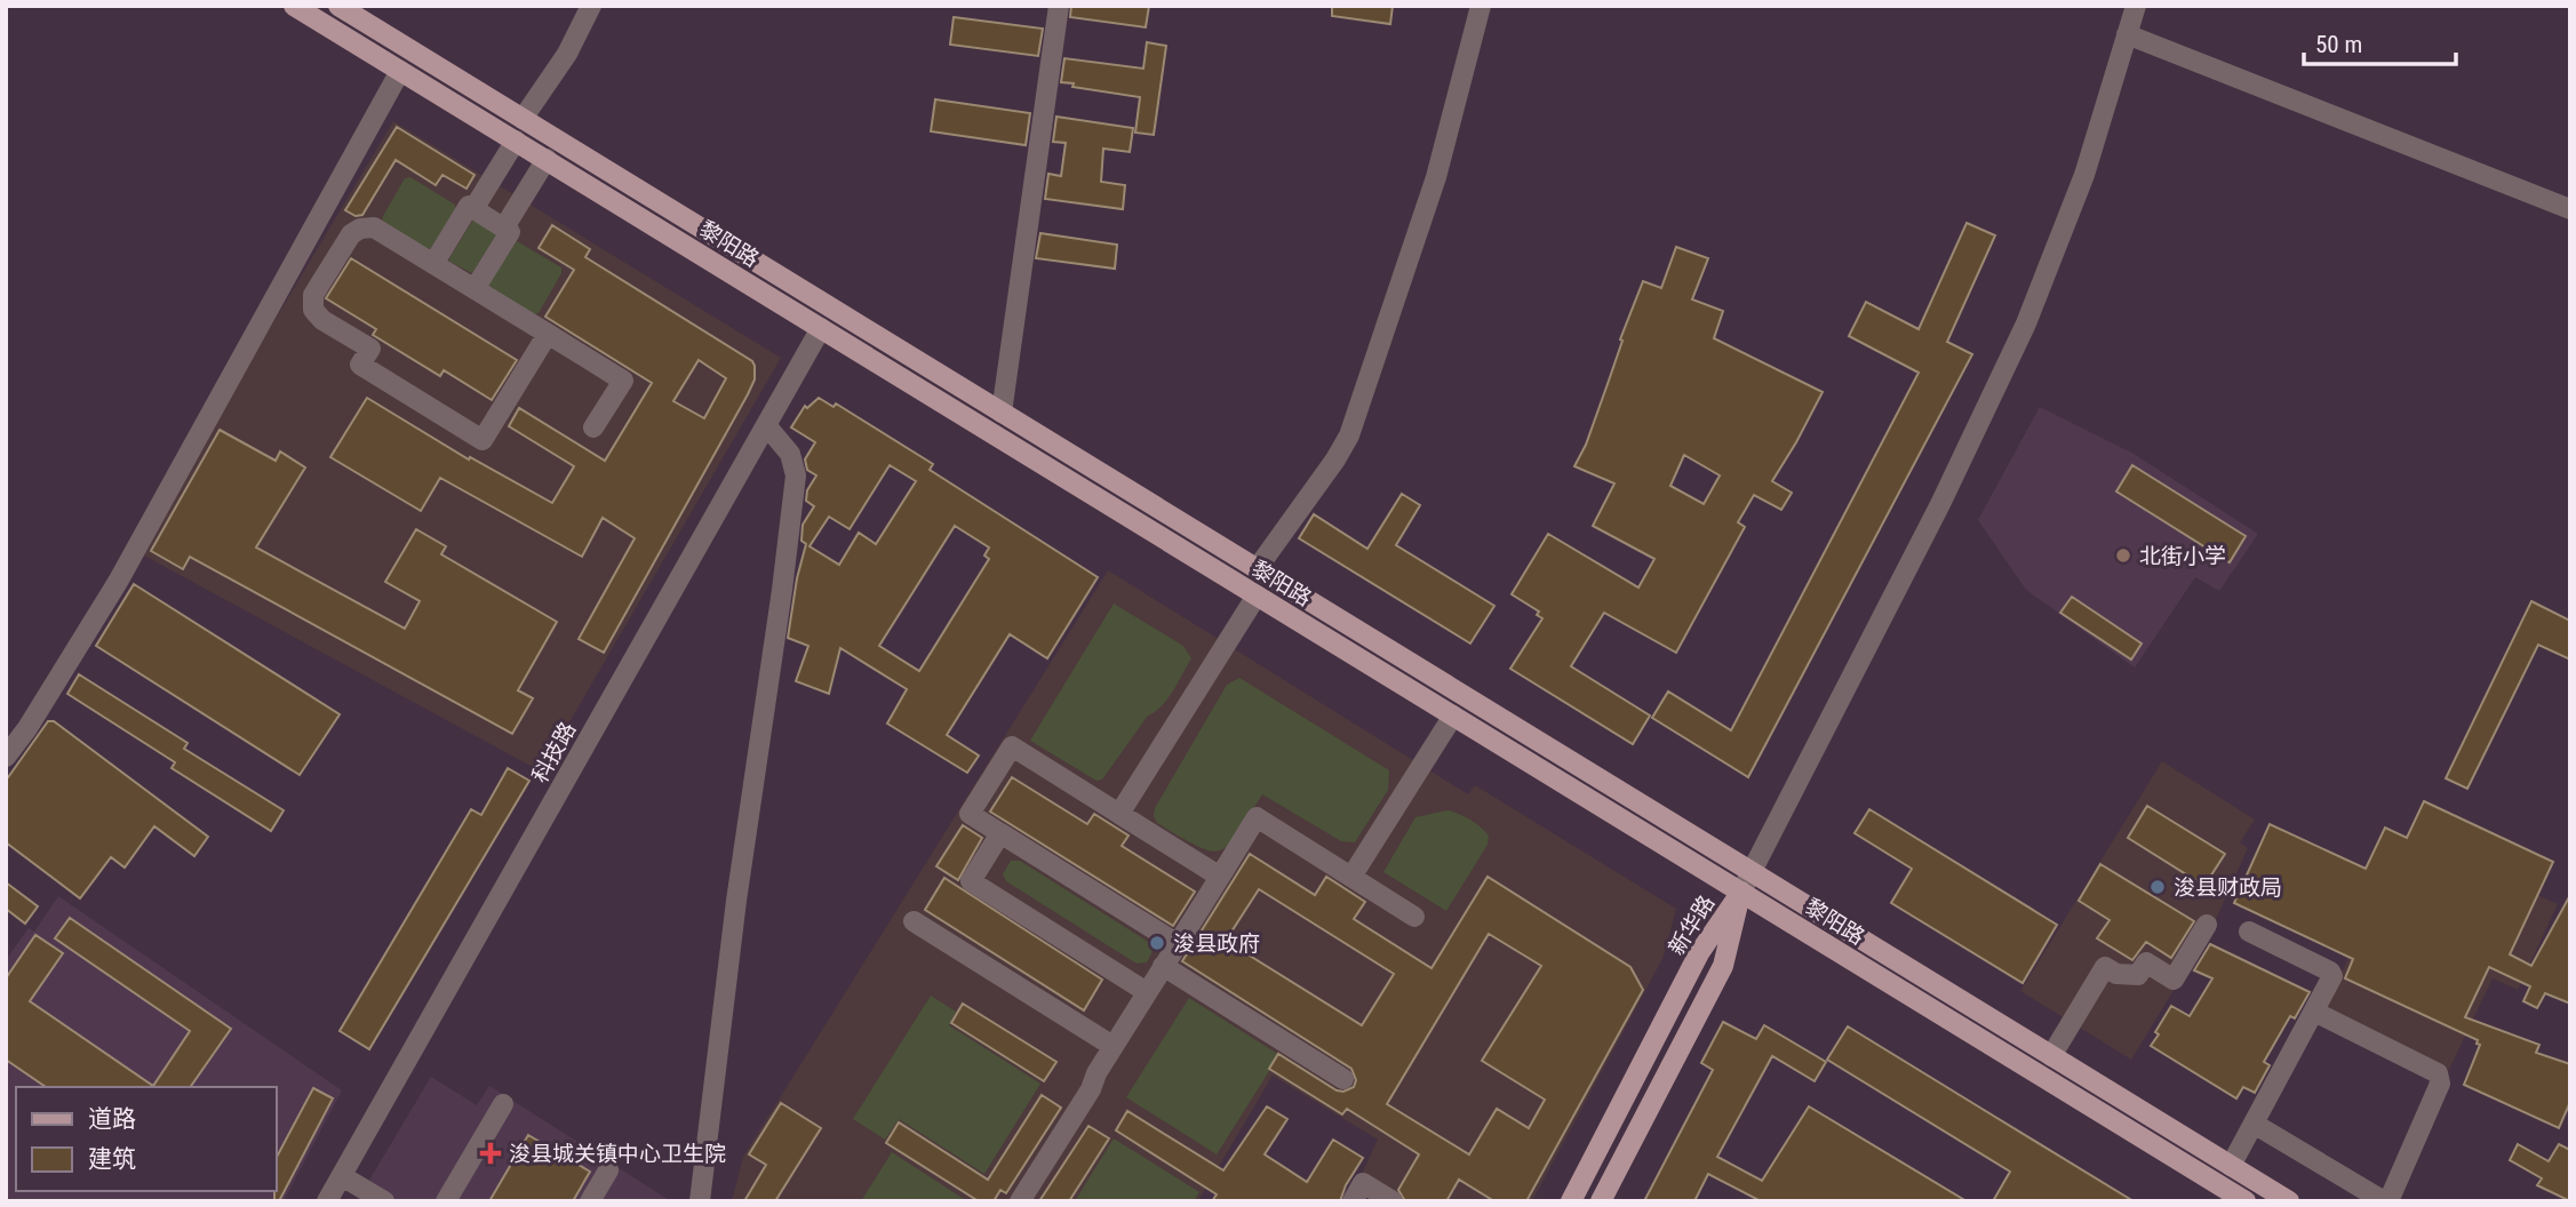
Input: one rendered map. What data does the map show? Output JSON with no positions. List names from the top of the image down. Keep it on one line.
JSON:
{"streets":{"main road":["黎阳路","新华路"],"street":["科技路"]},"crossings":[["黎阳路","科技路"],["黎阳路","新华路"]],"places":{"other":["北街小学","浚县财政局","浚县政府"],"health":["浚县城关镇中心卫生院"]},"legend":["道路","建筑"],"scale_bar":"50 m"}
